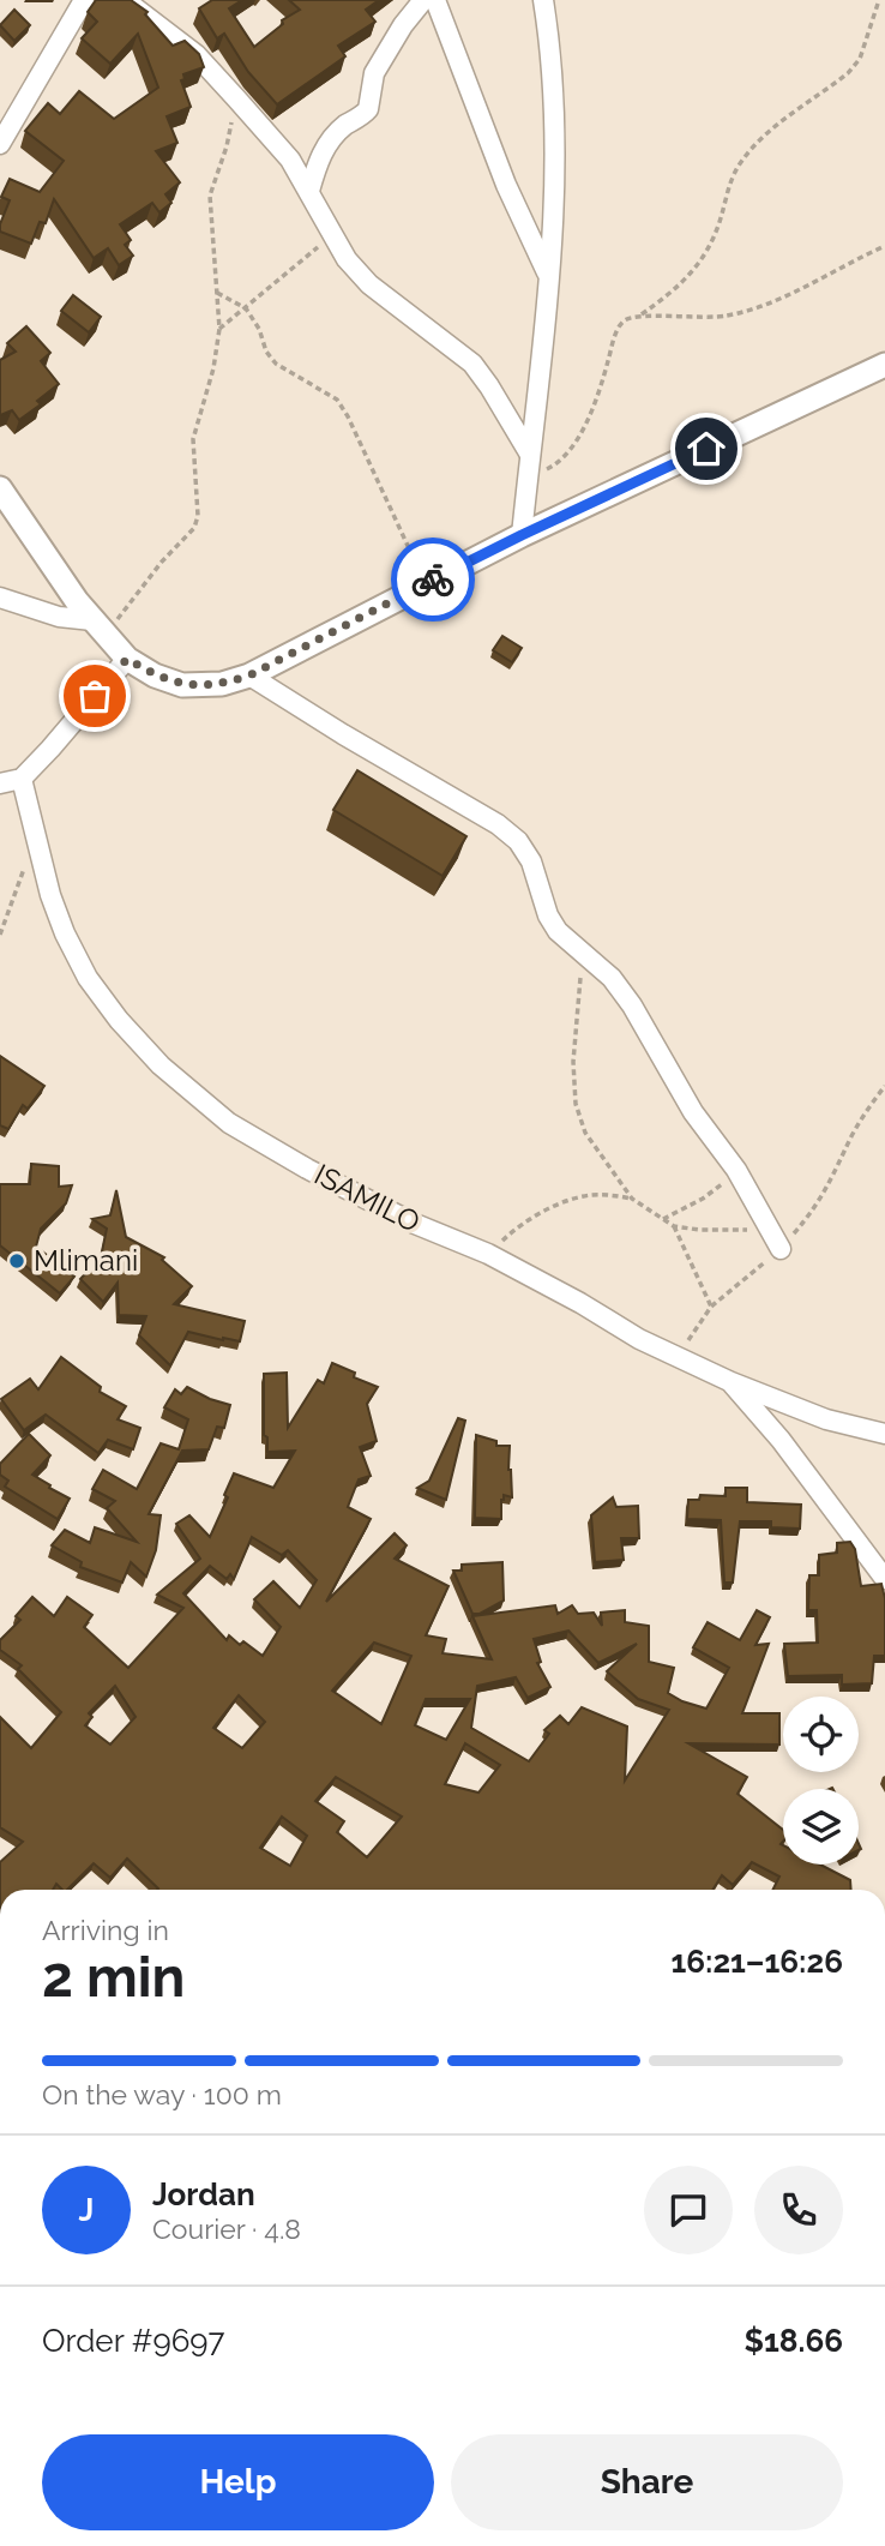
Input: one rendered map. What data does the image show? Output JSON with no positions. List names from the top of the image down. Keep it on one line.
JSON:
{"streets":{"street":["ISAMILO"]},"places":["Mlimani"],"page":{"heading":["2 min","Arriving in","16:21–16:26"],"panel":["Jordan","Courier · 4.8","Order #9697","$18.66"],"bar":"On the way · 100 m","round":"J","buttons":["Help","Share"]}}
